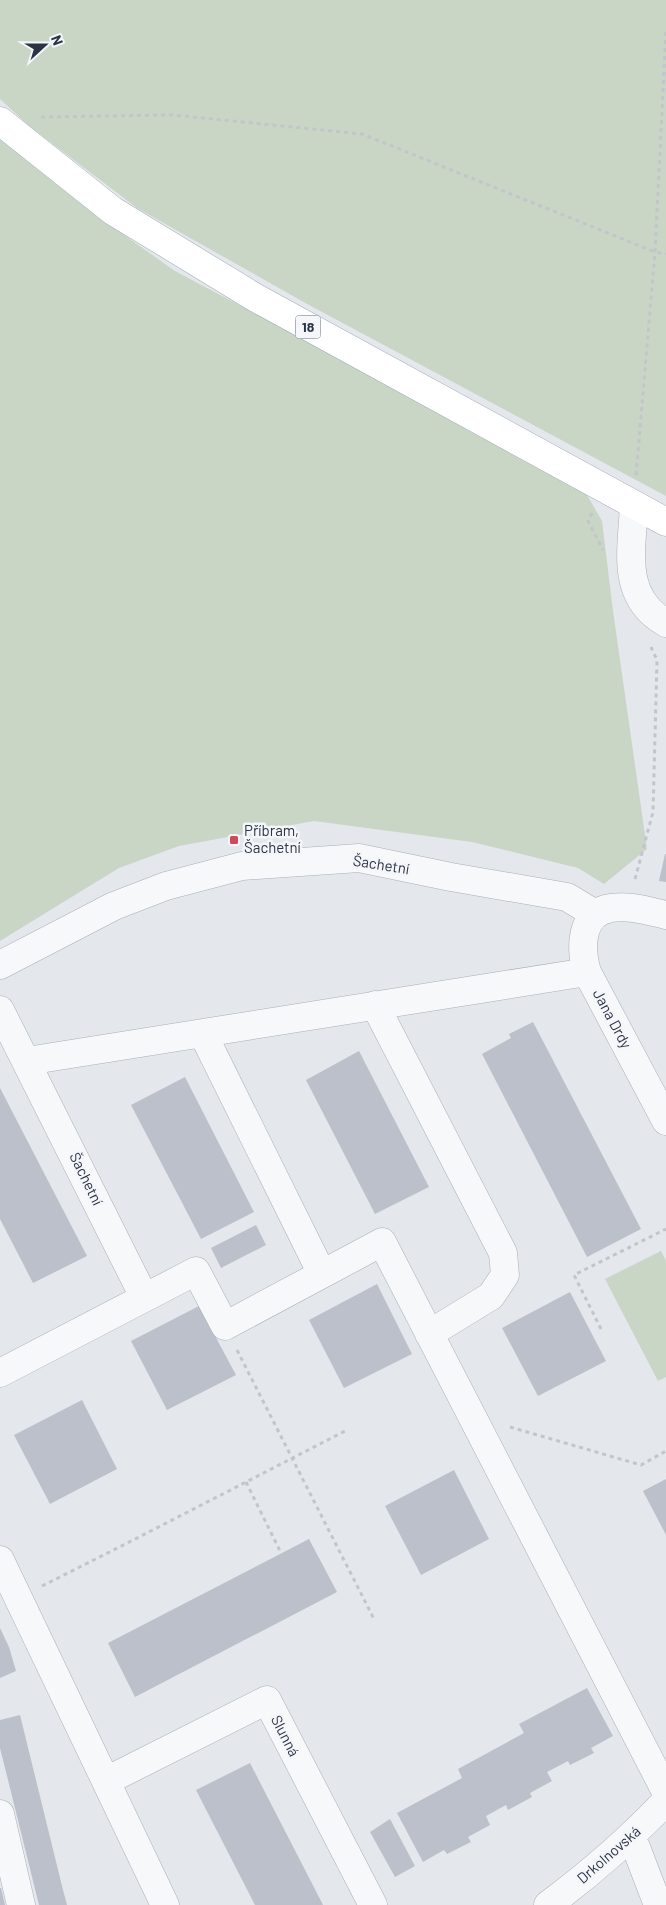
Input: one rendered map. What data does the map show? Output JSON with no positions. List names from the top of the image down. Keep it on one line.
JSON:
{"streets":{"main road":["18"],"street":["Šachetní","Jana Drdy","Slunná","Drkolnovská"]},"crossings":[["Šachetní","Jana Drdy"]],"places":{"transit":["Příbram, Šachetní"]},"north":"right"}
